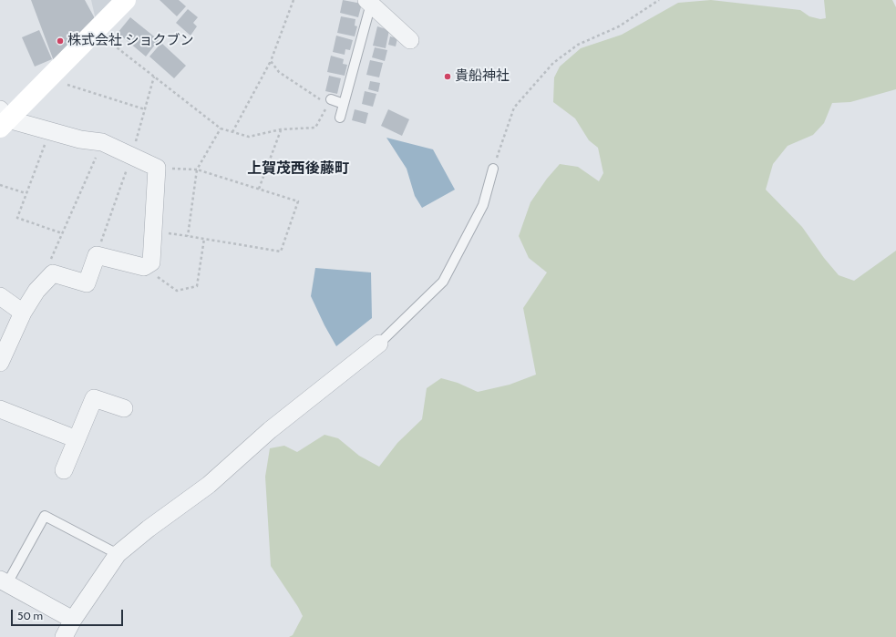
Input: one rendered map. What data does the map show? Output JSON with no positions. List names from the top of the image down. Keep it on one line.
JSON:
{"districts":["上賀茂西後藤町"],"places":["株式会社 ショクブン","貴船神社"],"scale_bar":"50 m"}
